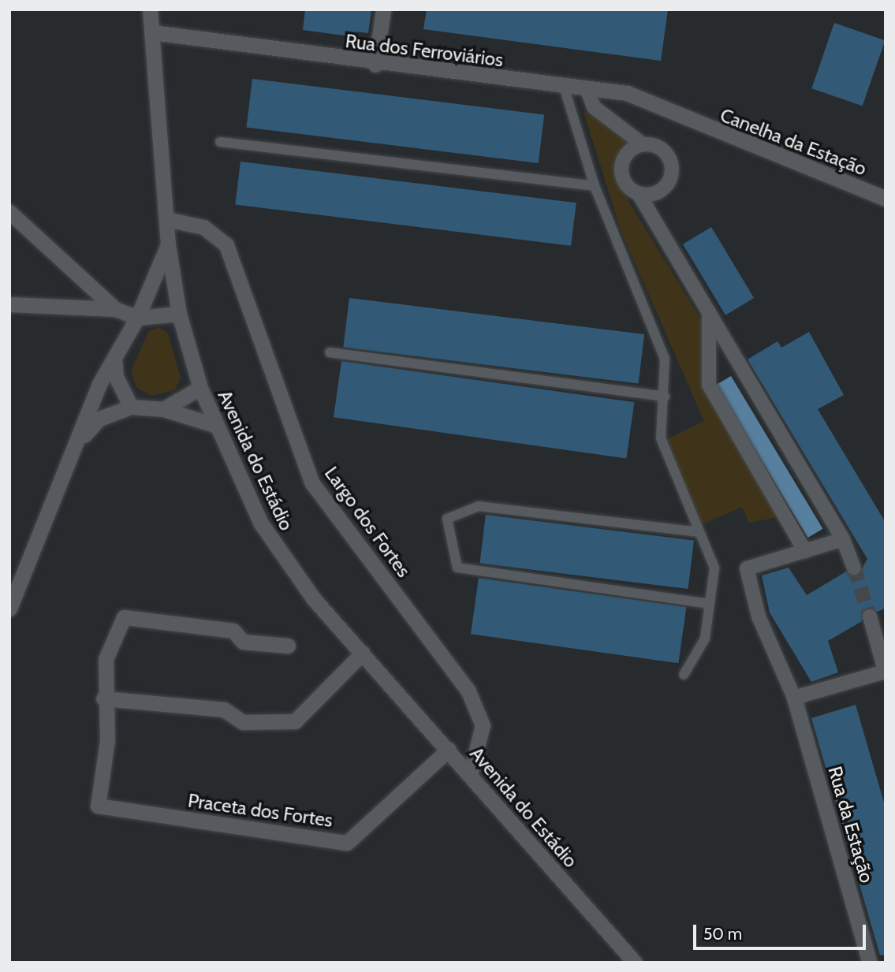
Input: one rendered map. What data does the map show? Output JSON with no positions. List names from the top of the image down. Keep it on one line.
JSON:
{"streets":{"street":["Rua dos Ferroviários","Canelha da Estação","Avenida do Estádio","Largo dos Fortes","Praceta dos Fortes","Rua da Estação"]},"crossings":[["Rua dos Ferroviários","Canelha da Estação"],["Rua dos Ferroviários","Avenida do Estádio"],["Avenida do Estádio","Largo dos Fortes"],["Avenida do Estádio","Praceta dos Fortes"]],"scale_bar":"50 m"}
